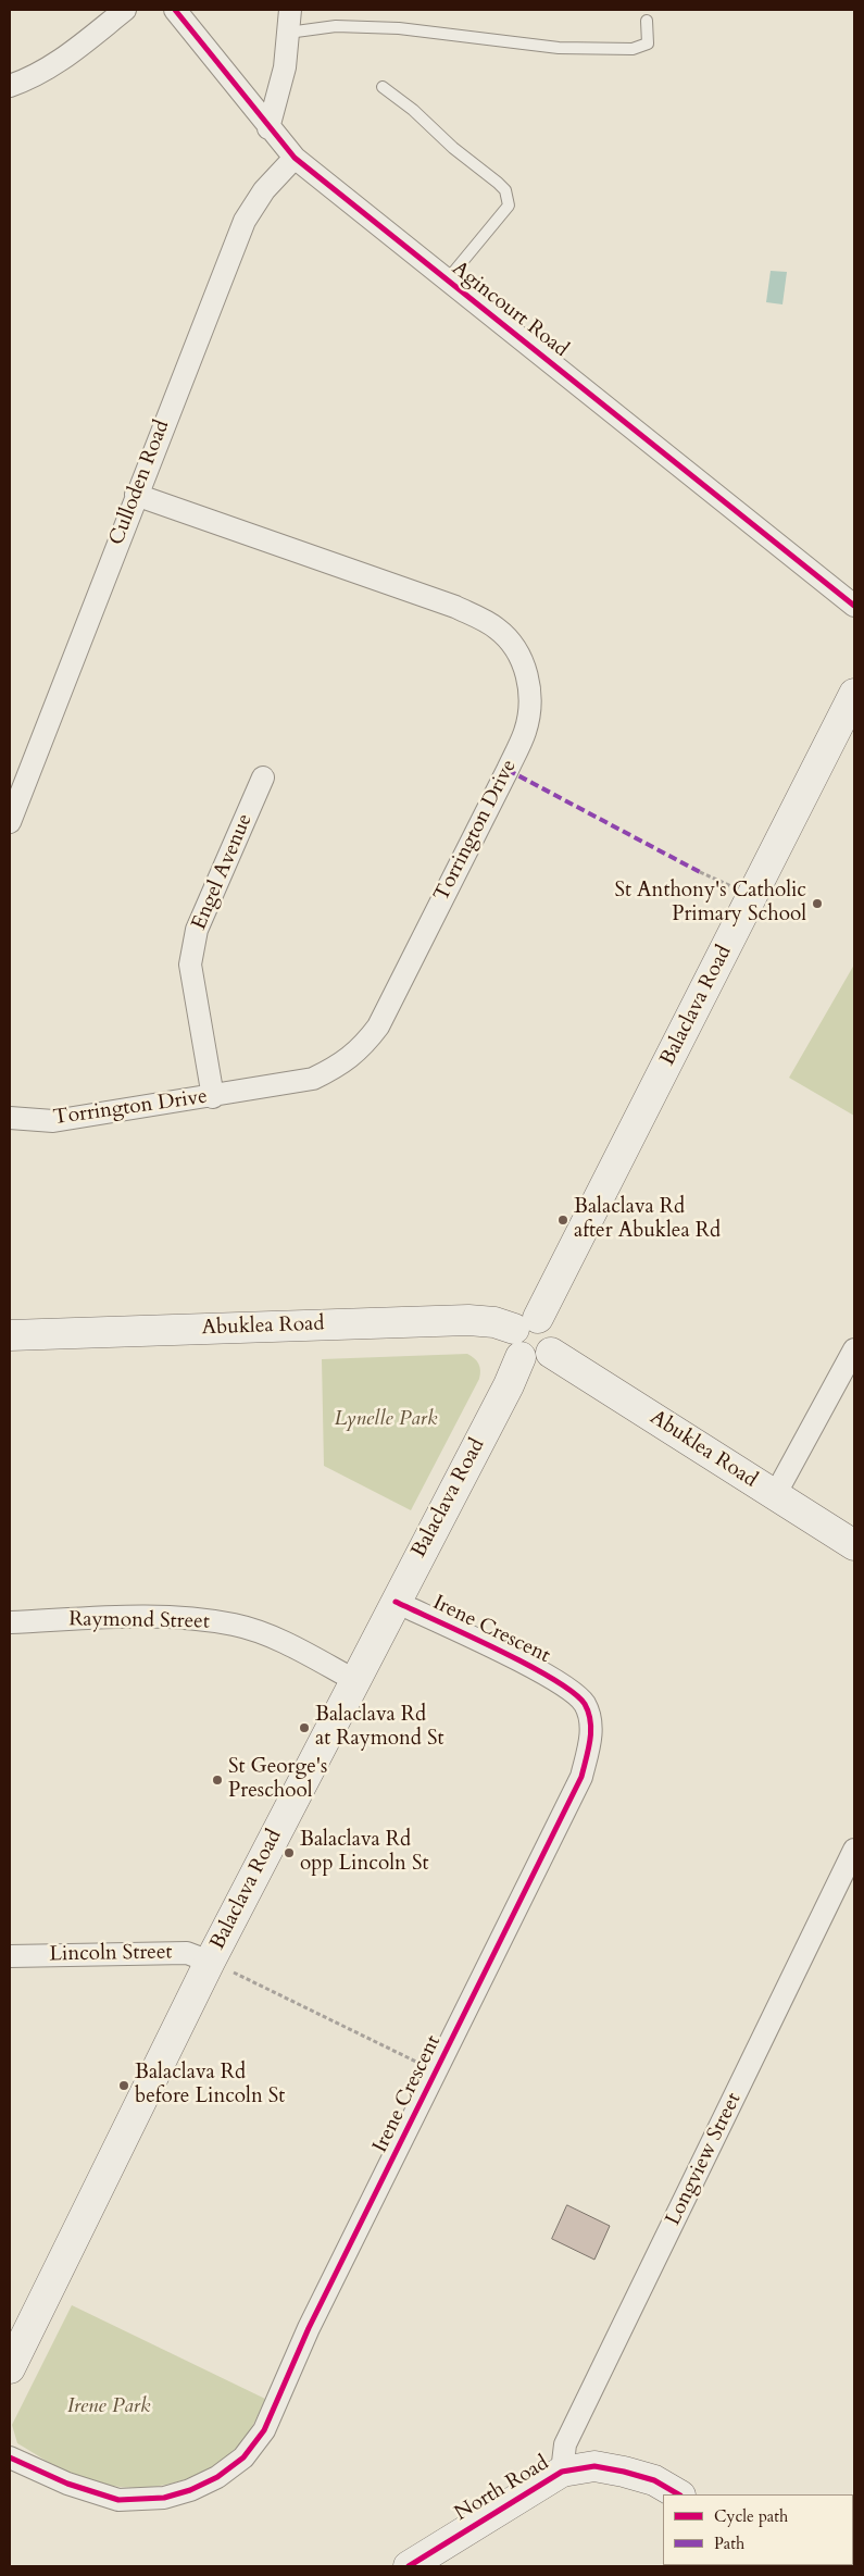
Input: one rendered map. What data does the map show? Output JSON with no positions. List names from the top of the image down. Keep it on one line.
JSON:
{"streets":{"main road":["Balaclava Road","Abuklea Road","North Road"],"street":["Agincourt Road","Culloden Road","Torrington Drive","Engel Avenue","Raymond Street","Irene Crescent","Lincoln Street","Longview Street"]},"crossings":[["Agincourt Road","Culloden Road"],["Culloden Road","Torrington Drive"],["Torrington Drive","Engel Avenue"],["Balaclava Road","Abuklea Road"],["Balaclava Road","Raymond Street"],["Balaclava Road","Irene Crescent"],["Balaclava Road","Lincoln Street"],["Longview Street","North Road"]],"parks":["Lynelle Park","Irene Park"],"places":["St Anthony's Catholic Primary School","Balaclava Rd after Abuklea Rd","Balaclava Rd at Raymond St","St George's Preschool","Balaclava Rd opp Lincoln St","Balaclava Rd before Lincoln St"],"legend":["Cycle path","Path"]}
